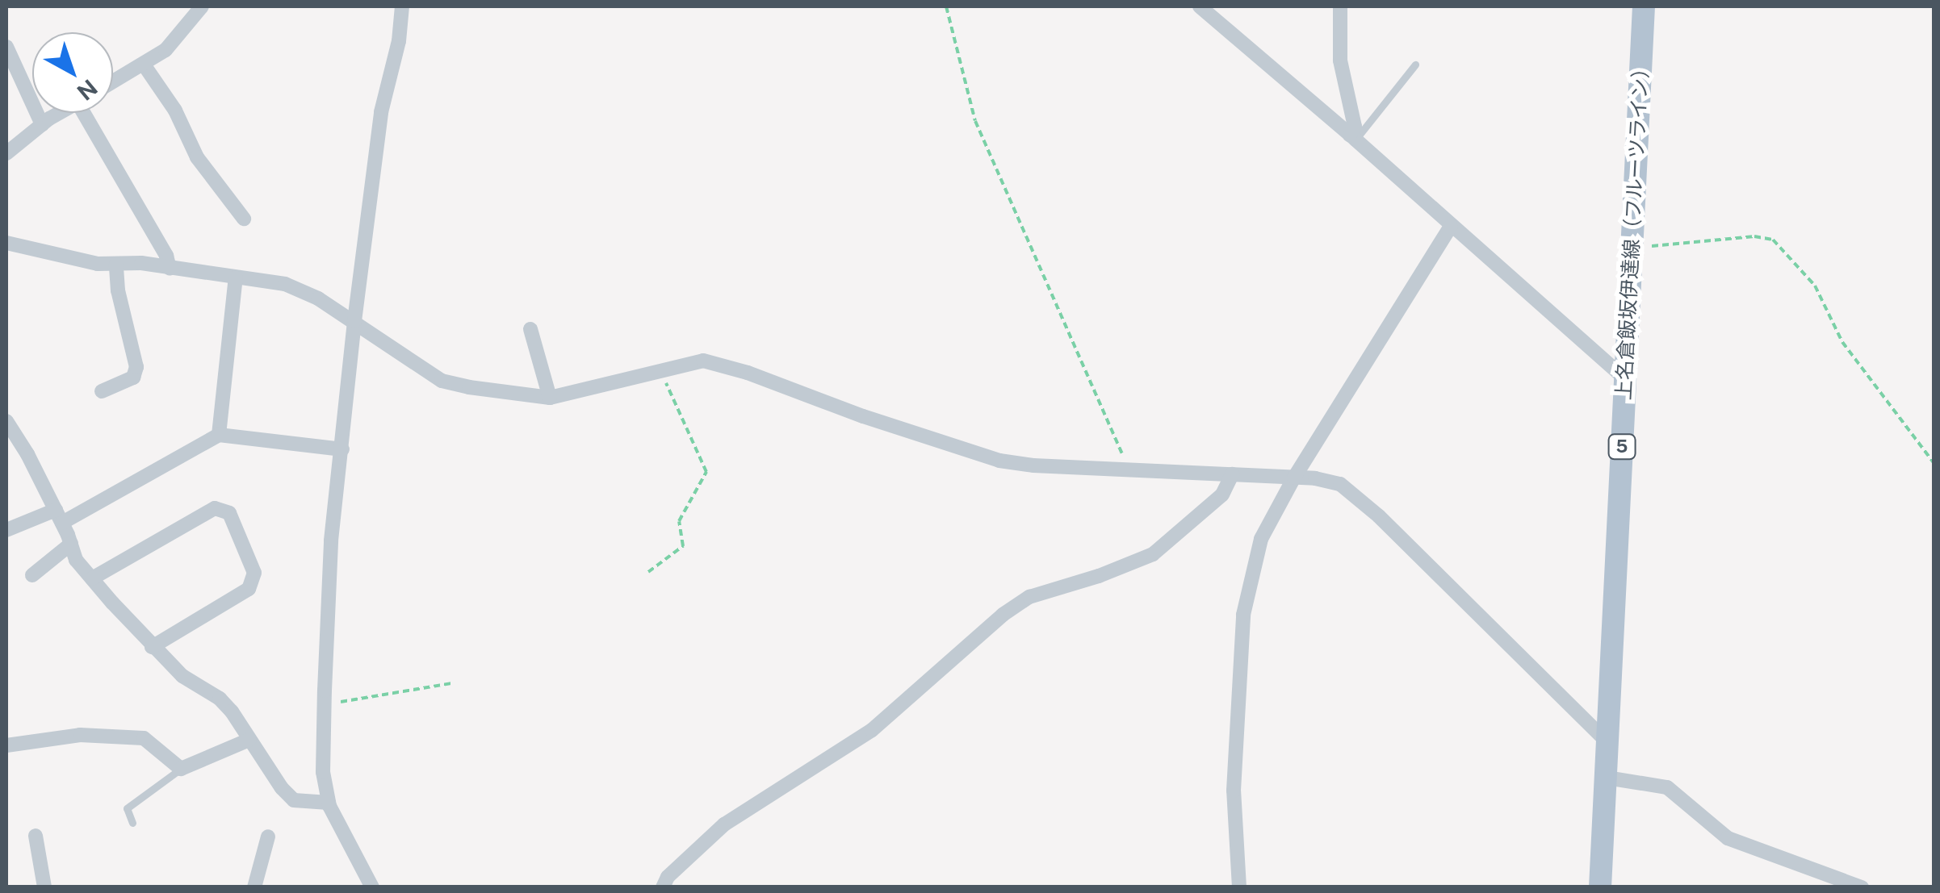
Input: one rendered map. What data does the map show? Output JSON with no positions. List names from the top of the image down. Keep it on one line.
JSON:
{"streets":{"main road":["上名倉飯坂伊達線（フルーツライン）","5"]},"north":"bottom right"}
